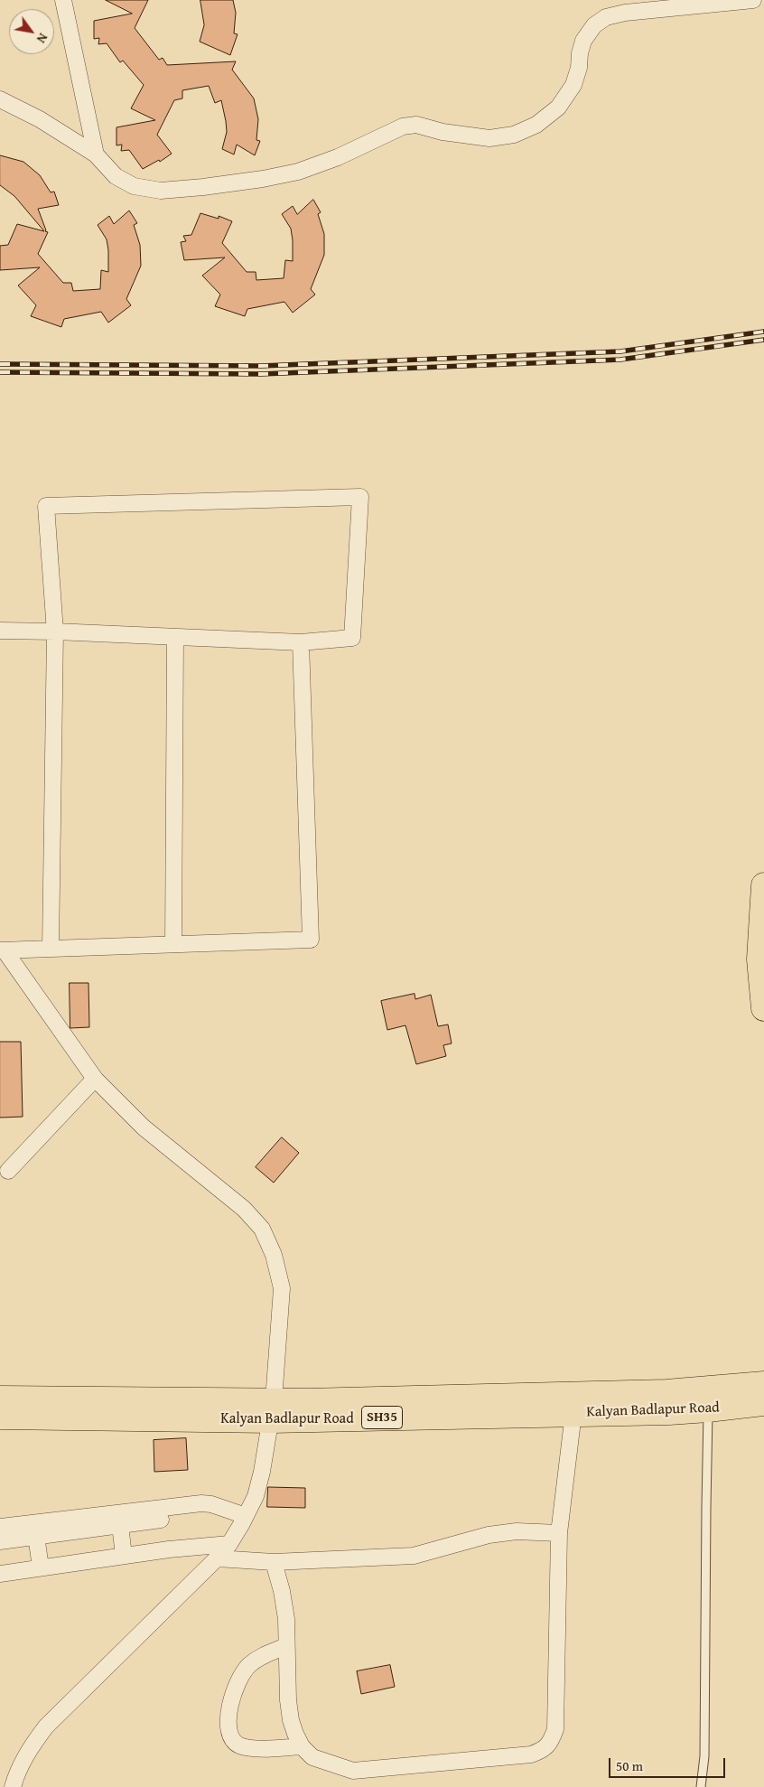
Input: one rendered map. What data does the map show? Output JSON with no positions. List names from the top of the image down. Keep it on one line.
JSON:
{"streets":{"main road":["Kalyan Badlapur Road","SH35"]},"scale_bar":"50 m","north":"bottom right"}
